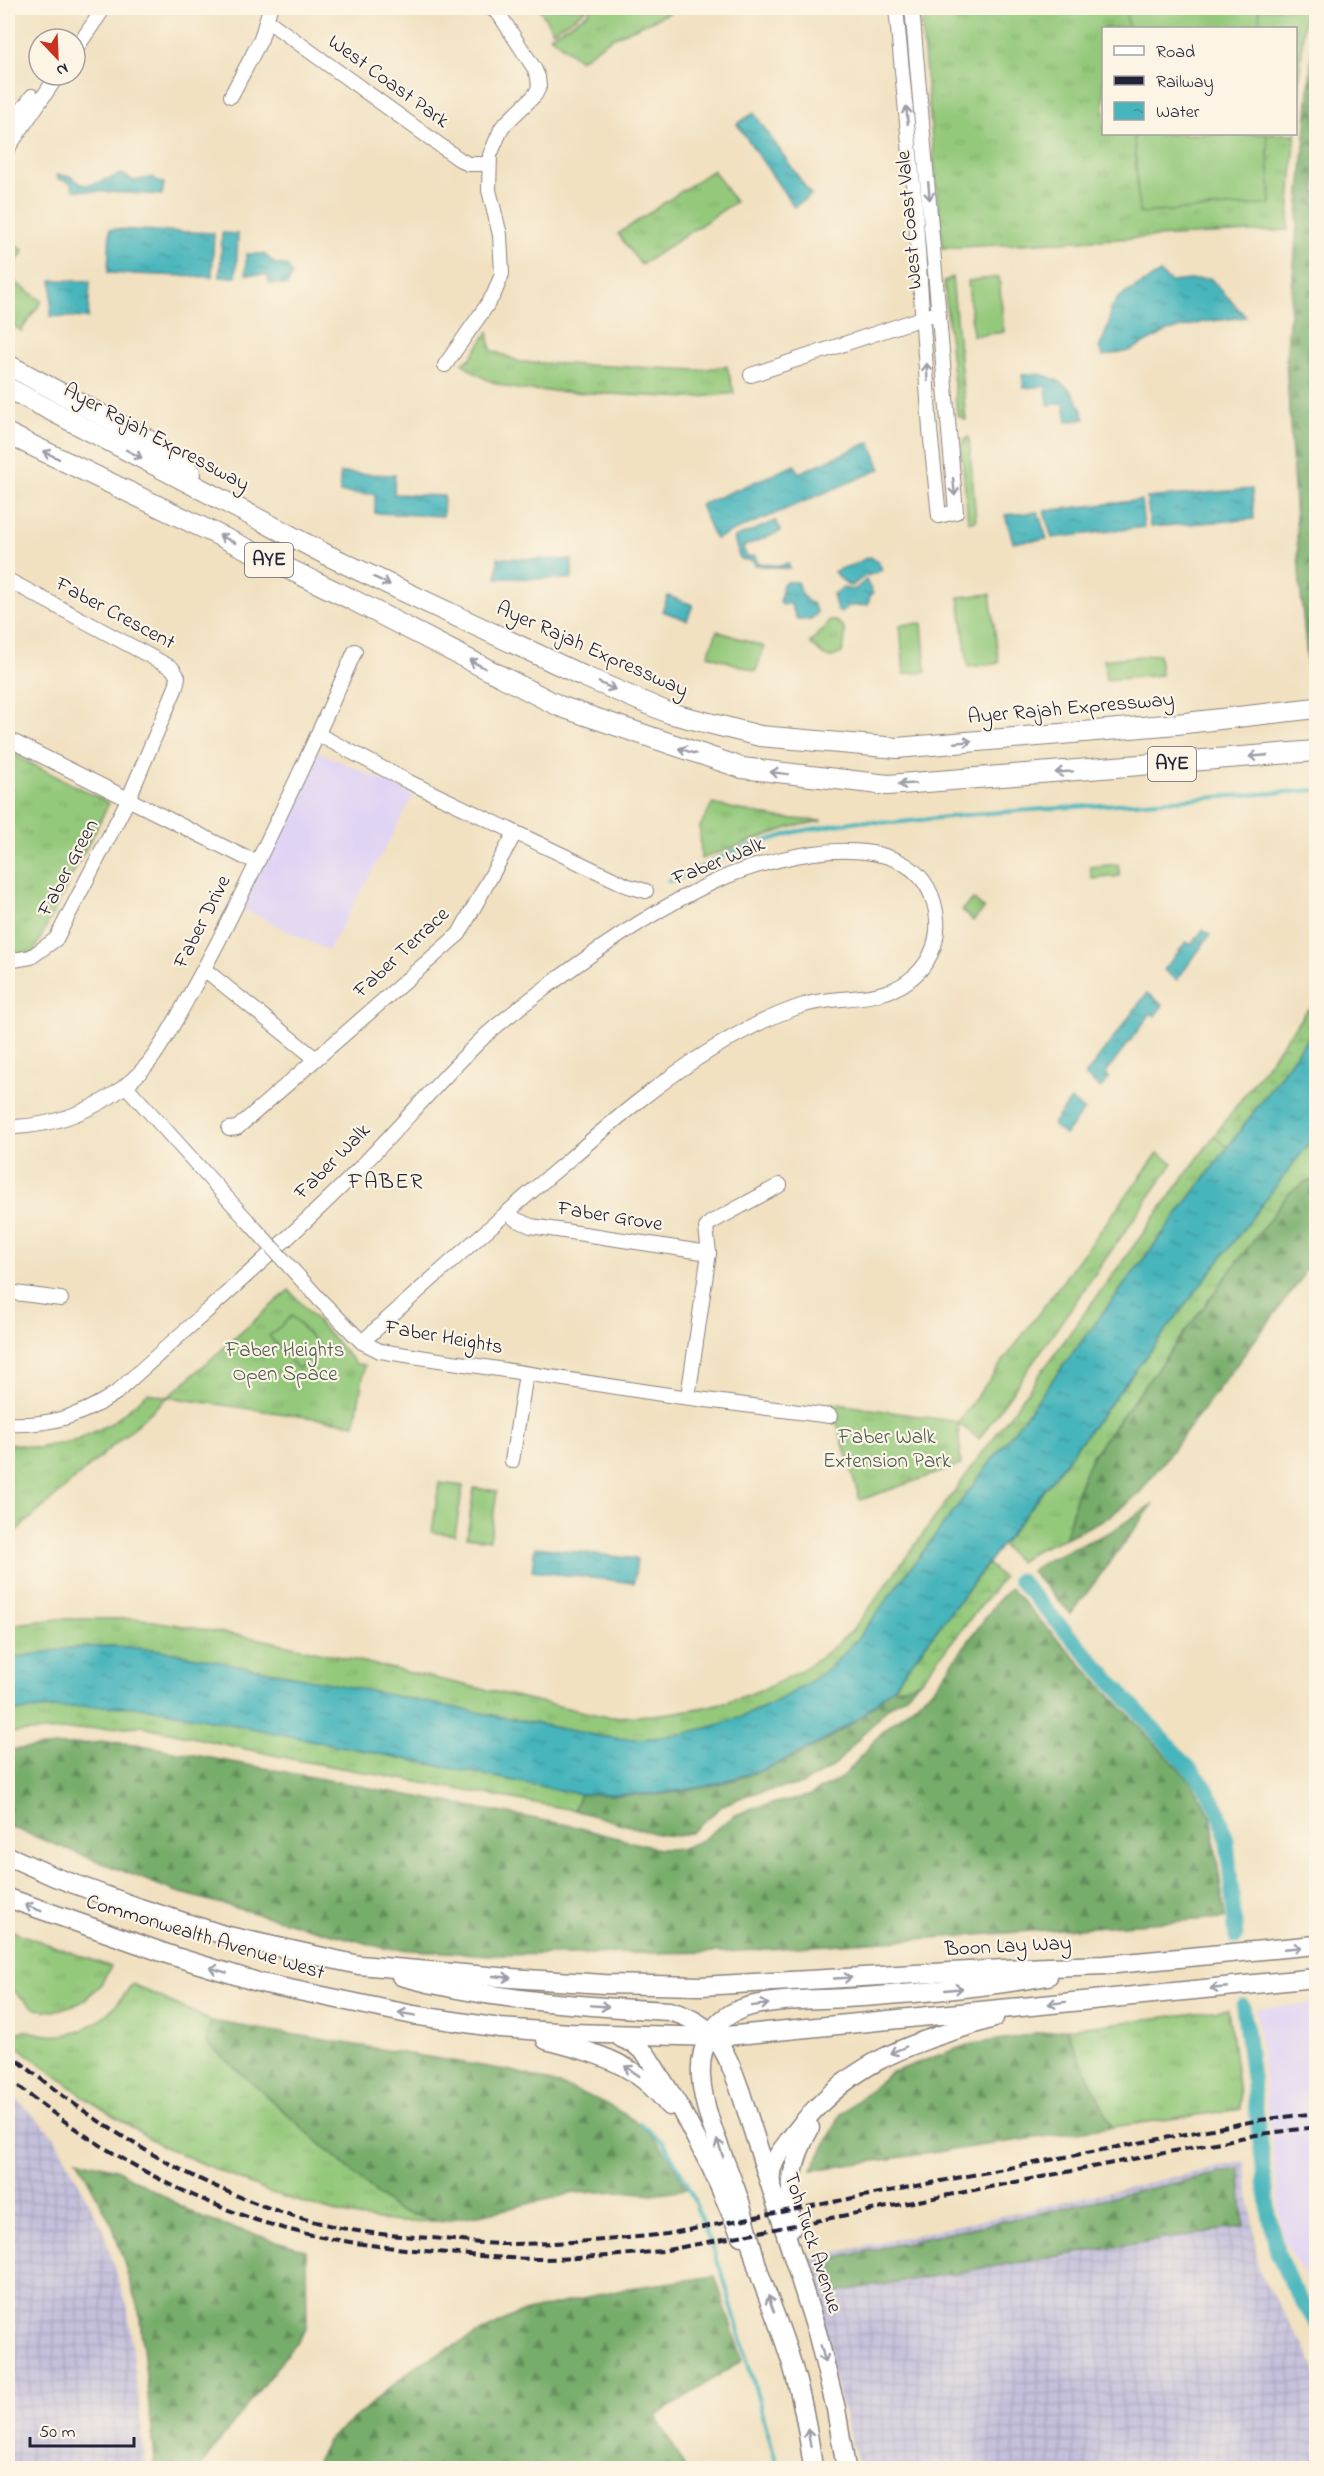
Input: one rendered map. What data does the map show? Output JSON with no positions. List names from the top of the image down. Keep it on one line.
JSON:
{"streets":{"highway":["Ayer Rajah Expressway","AYE"],"main road":["Commonwealth Avenue West","Boon Lay Way","Toh Tuck Avenue"],"street":["West Coast Park","West Coast Vale","Faber Crescent","Faber Walk","Faber Green","Faber Drive","Faber Terrace","Faber Grove","Faber Heights"]},"crossings":[["Faber Crescent","Faber Green"],["Faber Walk","Faber Grove"],["Faber Walk","Faber Heights"],["Faber Drive","Faber Heights"],["Commonwealth Avenue West","Boon Lay Way"],["Commonwealth Avenue West","Toh Tuck Avenue"]],"districts":["FABER"],"parks":["Faber Heights Open Space","Faber Walk Extension Park"],"legend":["Road","Railway","Water"],"scale_bar":"50 m","north":"bottom right"}
